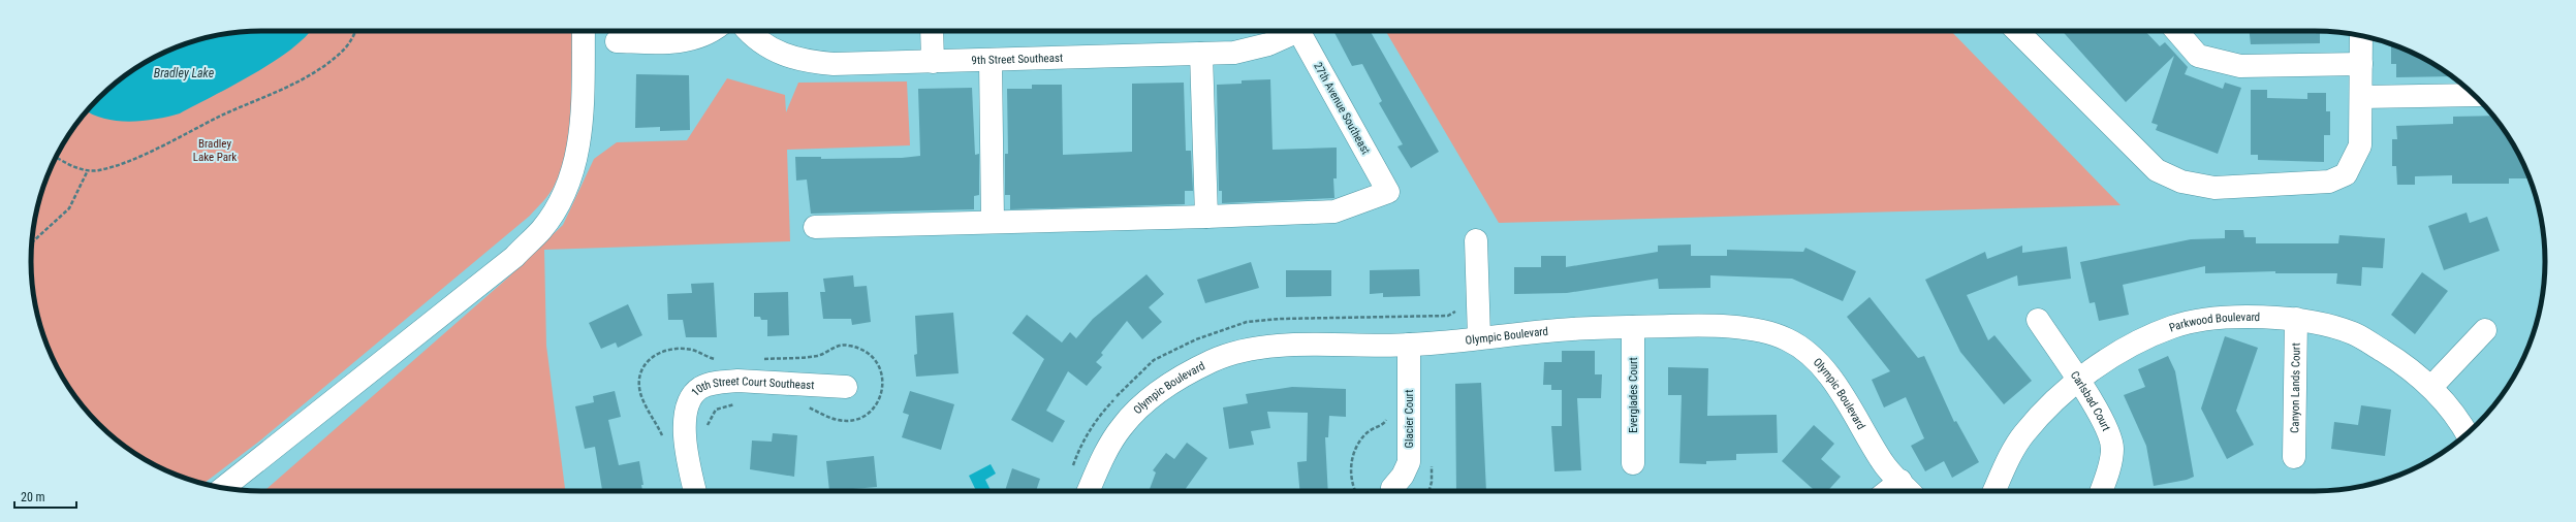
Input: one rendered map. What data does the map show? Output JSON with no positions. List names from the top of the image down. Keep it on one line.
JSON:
{"streets":{"street":["9th Street Southeast","27th Avenue Southeast","Parkwood Boulevard","Olympic Boulevard","Canyon Lands Court","10th Street Court Southeast","Everglades Court","Carlsbad Court","Glacier Court"]},"crossings":[["Parkwood Boulevard","Canyon Lands Court"],["Parkwood Boulevard","Carlsbad Court"],["Olympic Boulevard","Everglades Court"],["Olympic Boulevard","Glacier Court"]],"water":["Bradley Lake"],"parks":["Bradley Lake Park"],"scale_bar":"20 m"}
